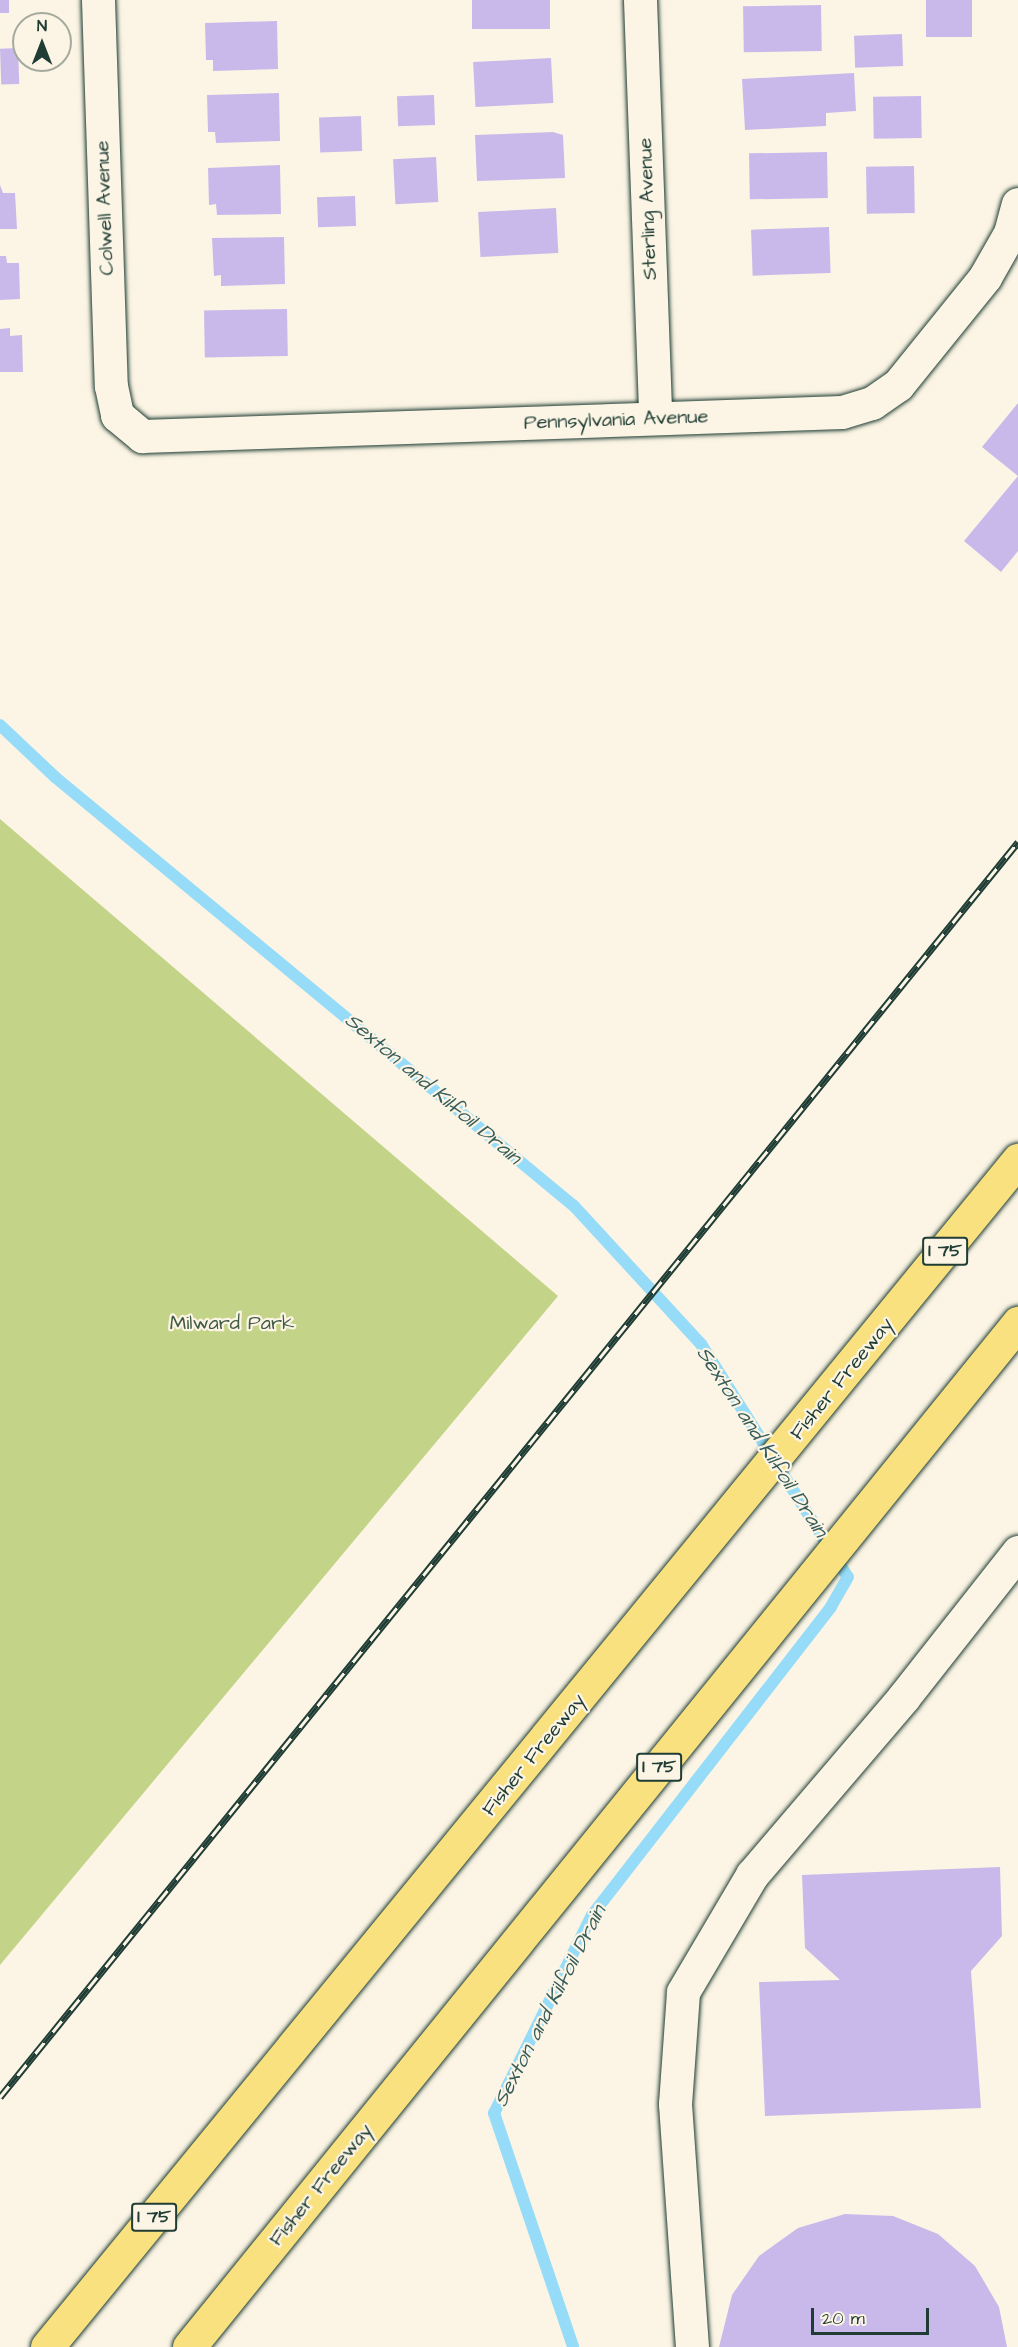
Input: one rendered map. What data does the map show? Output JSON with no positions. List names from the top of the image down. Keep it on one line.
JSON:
{"streets":{"highway":["I 75","Fisher Freeway"],"street":["Colwell Avenue","Sterling Avenue","Pennsylvania Avenue"]},"crossings":[["Colwell Avenue","Pennsylvania Avenue"],["Sterling Avenue","Pennsylvania Avenue"]],"water":["Sexton and Kilfoil Drain"],"parks":["Milward Park"],"scale_bar":"20 m","north":"top"}
